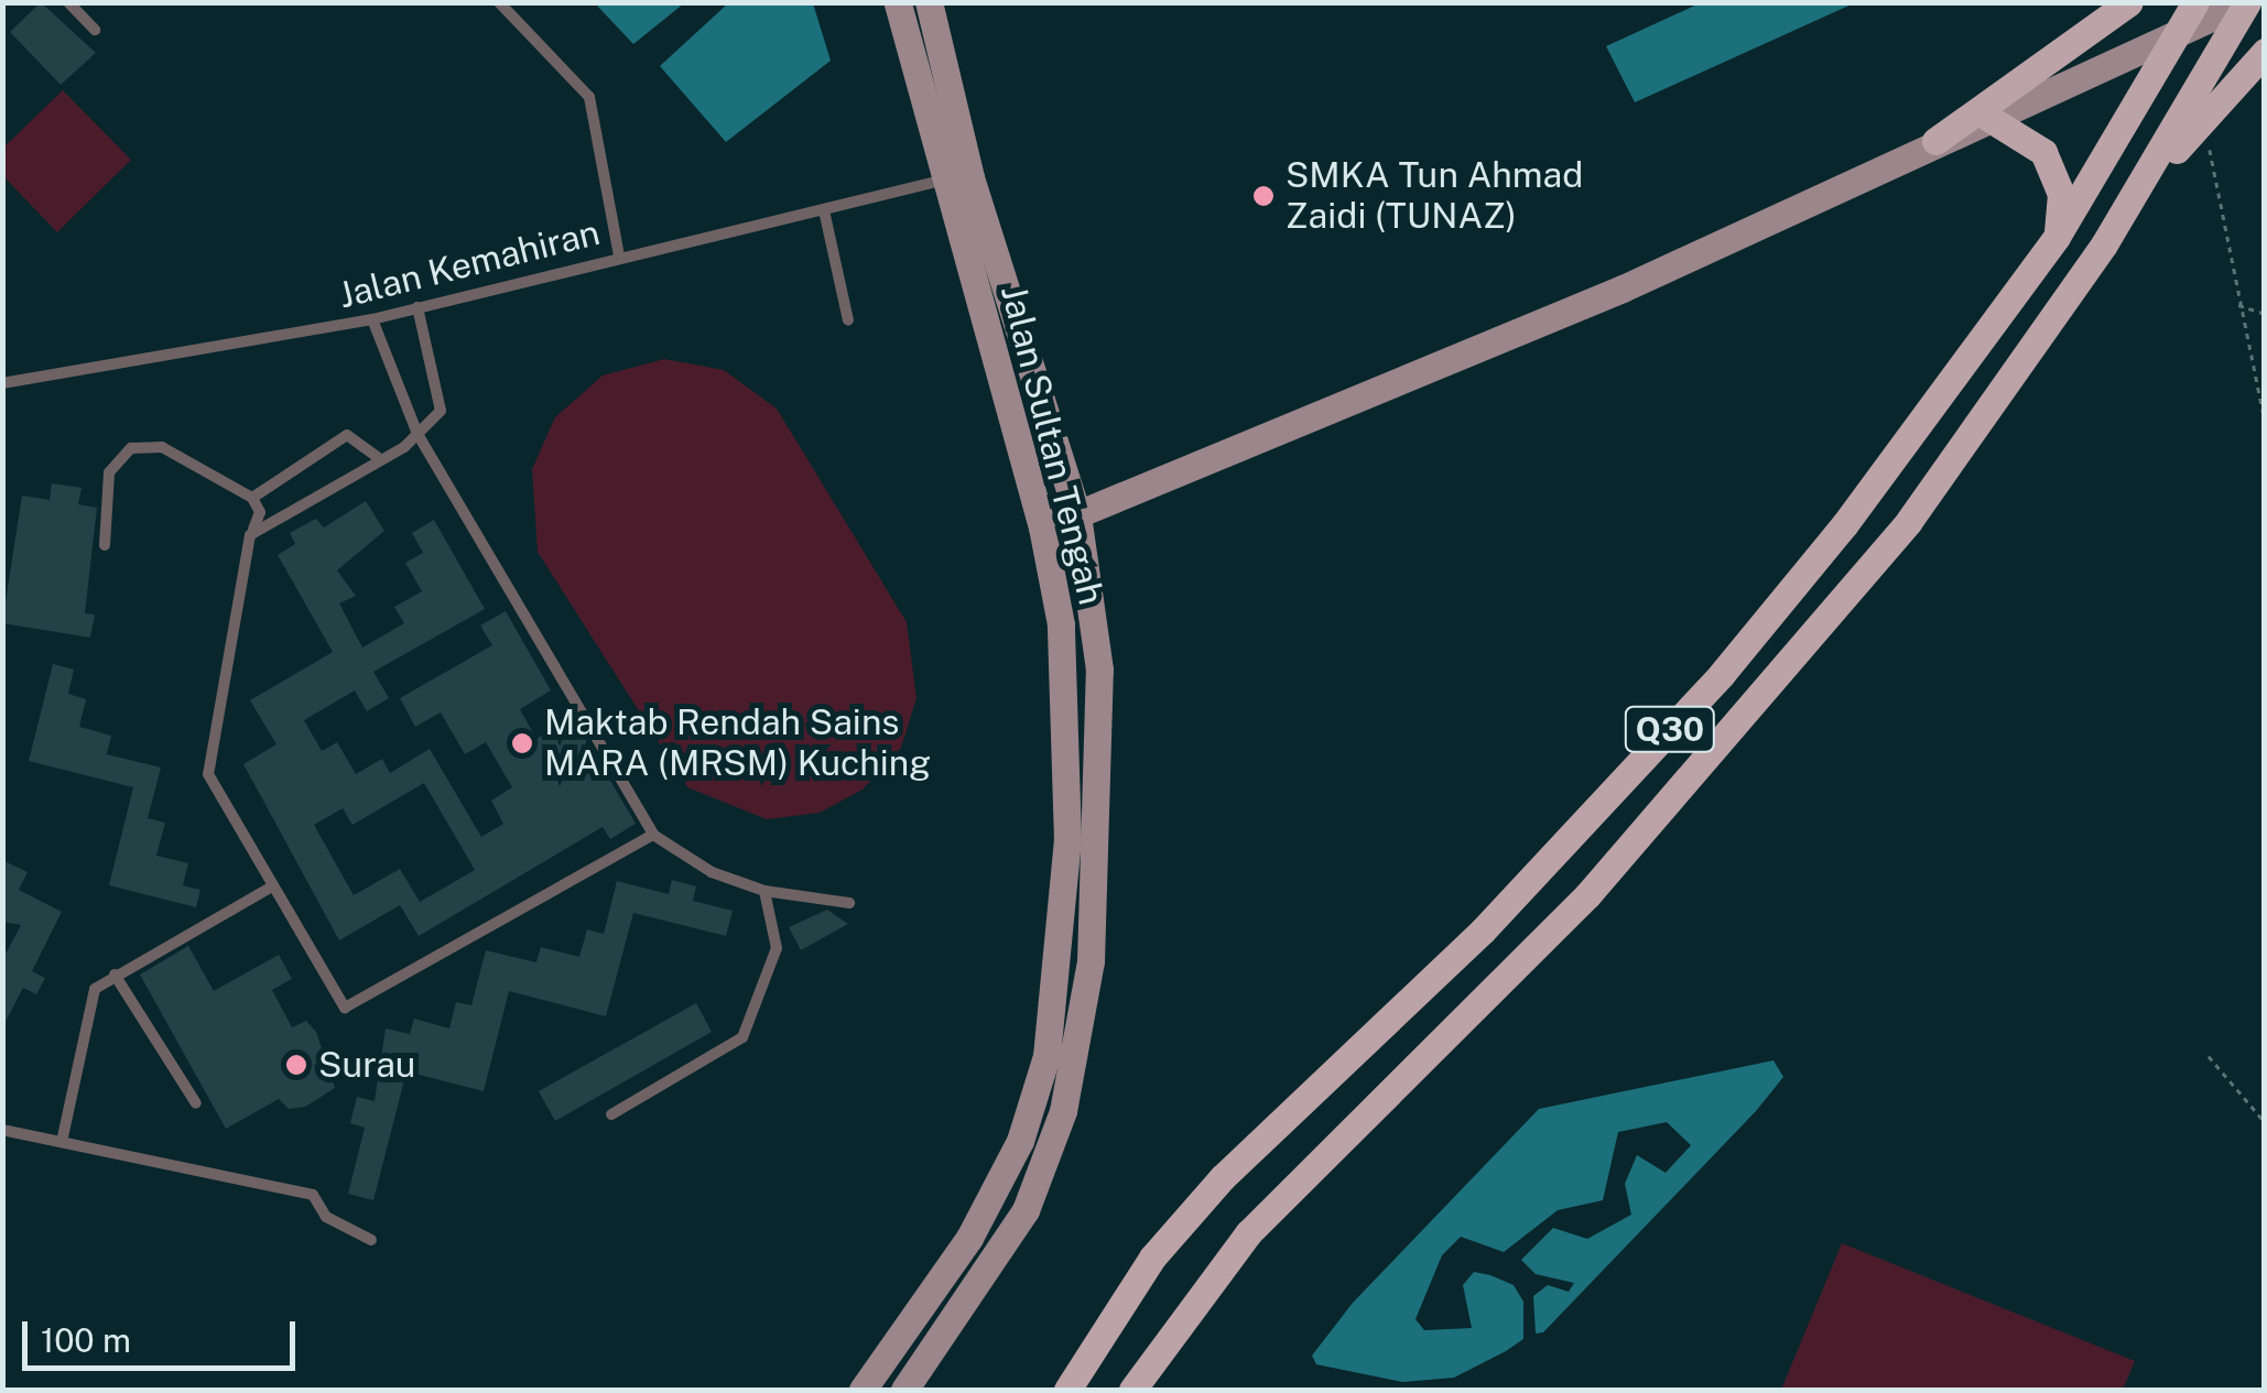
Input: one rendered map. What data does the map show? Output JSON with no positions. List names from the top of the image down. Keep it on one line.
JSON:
{"streets":{"main road":["Jalan Sultan Tengah","Q30"],"lane":["Jalan Kemahiran"]},"crossings":[["Jalan Kemahiran","Jalan Sultan Tengah"]],"places":["SMKA Tun Ahmad Zaidi (TUNAZ)","Maktab Rendah Sains MARA (MRSM) Kuching","Surau"],"scale_bar":"100 m"}
